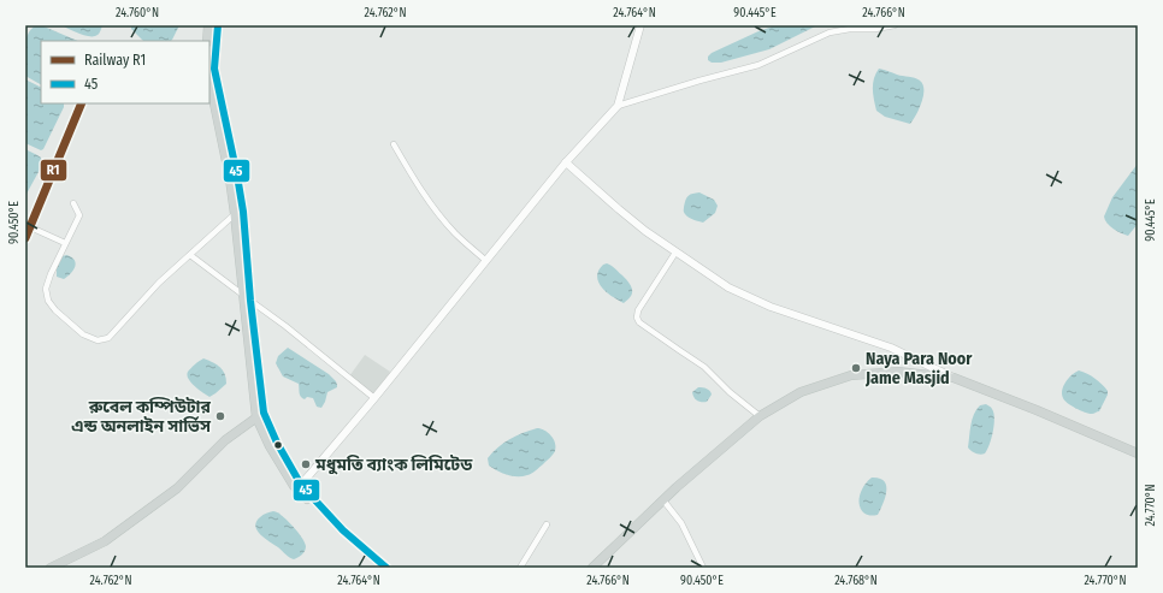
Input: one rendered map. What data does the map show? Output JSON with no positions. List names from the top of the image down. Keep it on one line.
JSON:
{"places":["Naya Para Noor Jame Masjid","রুবেল কম্পিউটার এন্ড অনলাইন সার্ভিস","মধুমতি ব্যাংক লিমিটেড"],"lines":["transit line 45","rail line R1"],"legend":["Railway R1","45"],"coordinates":["24.760°N","24.762°N","24.764°N","90.445°E","24.766°N","90.450°E","24.770°N","24.768°N"]}
